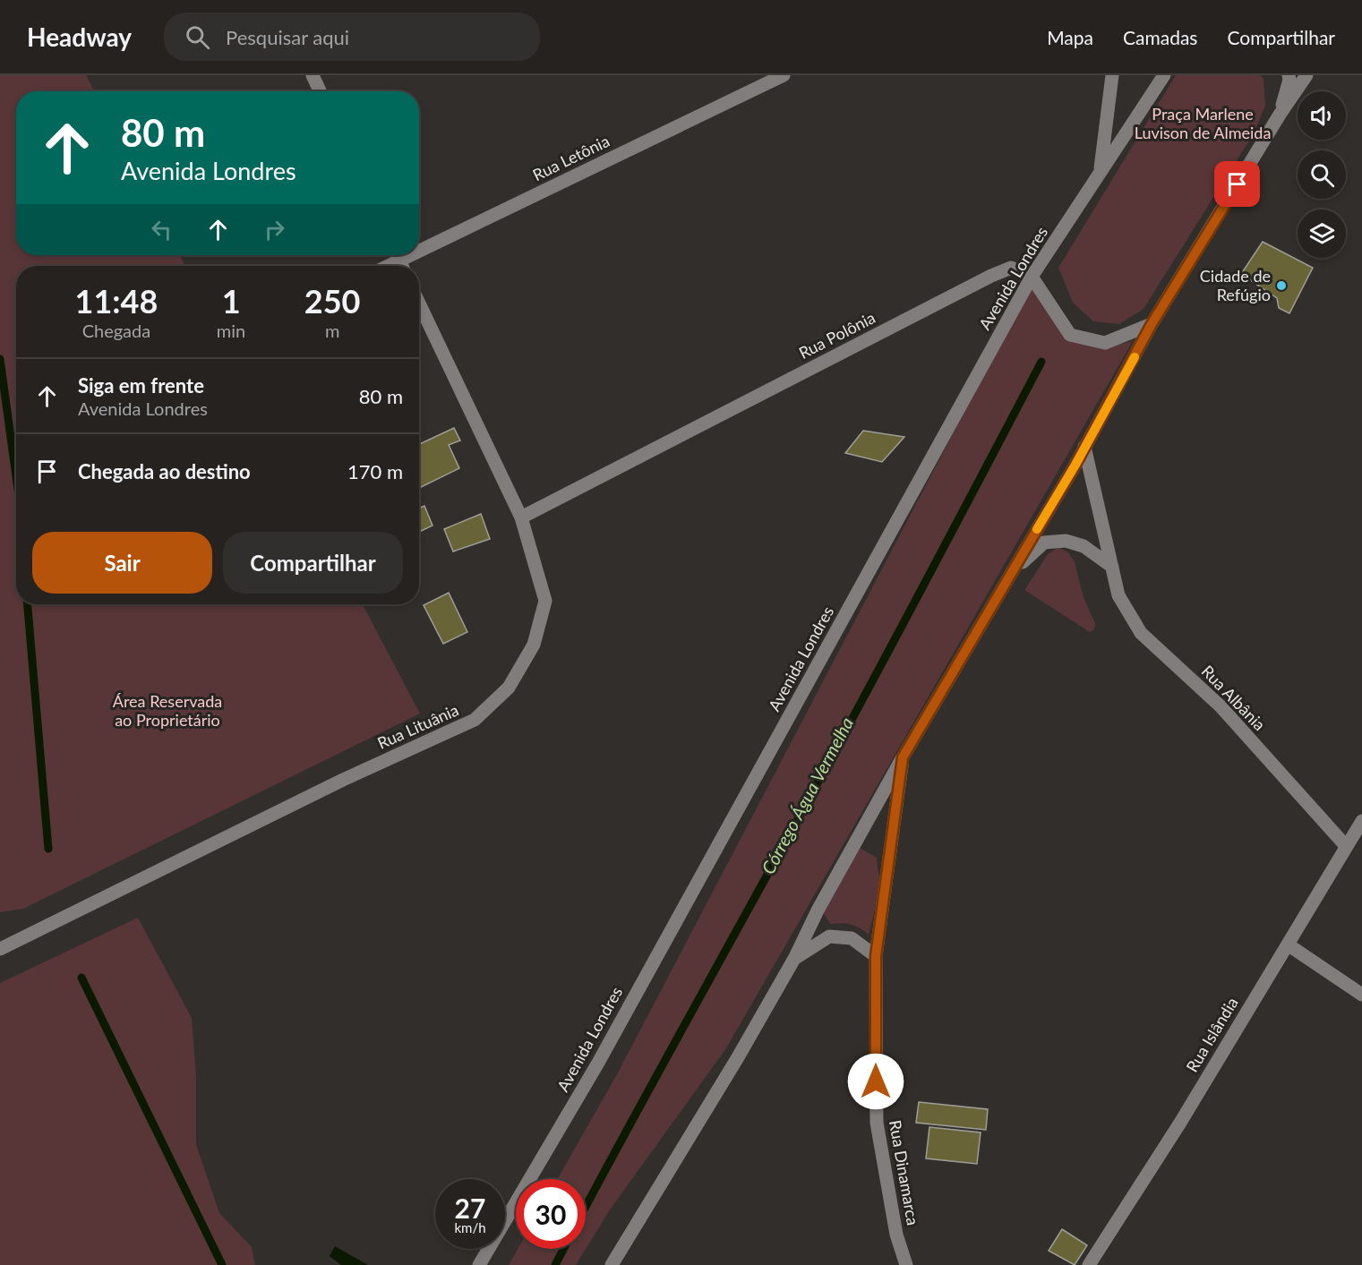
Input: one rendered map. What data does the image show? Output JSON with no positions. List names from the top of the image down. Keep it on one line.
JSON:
{"streets":{"street":["Rua Letônia","Avenida Londres","Rua Polônia","Rua Albânia","Rua Lituânia","Rua Islândia","Rua Dinamarca"]},"crossings":[["Avenida Londres","Rua Polônia"],["Rua Polônia","Rua Lituânia"],["Rua Albânia","Rua Islândia"]],"water":["Córrego Água Vermelha"],"parks":["Praça Marlene Luvison de Almeida","Área Reservada ao Proprietário"],"places":["Cidade de Refúgio"],"page":{"header":"Headway","search":"Pesquisar aqui","nav":["Mapa","Camadas","Compartilhar"],"turn":["80 m","Avenida Londres"],"eta":["11:48","Chegada","1","min","250","m"],"list":[{"name":"Siga em frente","note":"Avenida Londres","value":"80 m"},{"name":"Chegada ao destino","value":"170 m"}],"buttons":["Sair","Compartilhar"],"speed":"27 km/h","limit":"30"}}
